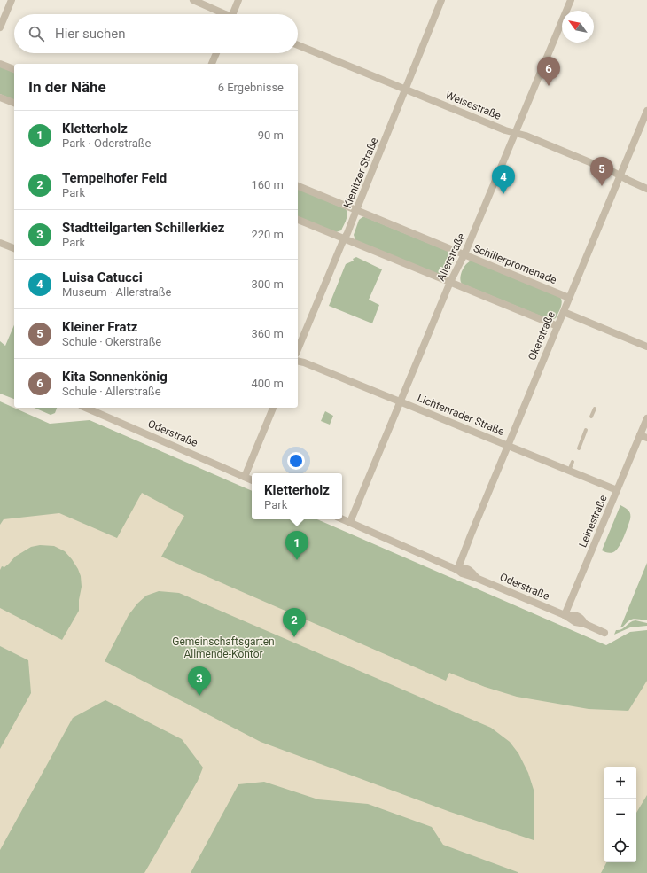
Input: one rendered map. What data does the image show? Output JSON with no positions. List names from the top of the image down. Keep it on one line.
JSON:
{"streets":{"street":["Weisestraße","Kienitzer Straße","Allerstraße","Schillerpromenade","Okerstraße","Lichtenrader Straße","Oderstraße","Leinestraße"]},"crossings":[["Weisestraße","Kienitzer Straße"],["Weisestraße","Allerstraße"],["Weisestraße","Okerstraße"],["Kienitzer Straße","Schillerpromenade"],["Allerstraße","Schillerpromenade"],["Allerstraße","Lichtenrader Straße"],["Allerstraße","Oderstraße"],["Schillerpromenade","Okerstraße"],["Okerstraße","Lichtenrader Straße"],["Okerstraße","Oderstraße"],["Lichtenrader Straße","Leinestraße"],["Oderstraße","Leinestraße"]],"parks":["Gemeinschaftsgarten Allmende-Kontor"],"north":"top left","page":{"search":"Hier suchen","pins":["6","5","4","1","2","3"],"heading":["In der Nähe","6 Ergebnisse"],"list":[{"mark":"1","name":"Kletterholz","note":"Park · Oderstraße","value":"90 m"},{"mark":"2","name":"Tempelhofer Feld","note":"Park","value":"160 m"},{"mark":"3","name":"Stadtteilgarten Schillerkiez","note":"Park","value":"220 m"},{"mark":"4","name":"Luisa Catucci","note":"Museum · Allerstraße","value":"300 m"},{"mark":"5","name":"Kleiner Fratz","note":"Schule · Okerstraße","value":"360 m"},{"mark":"6","name":"Kita Sonnenkönig","note":"Schule · Allerstraße","value":"400 m"}],"popup":["Kletterholz","Park"],"map_buttons":["+","−"]}}
